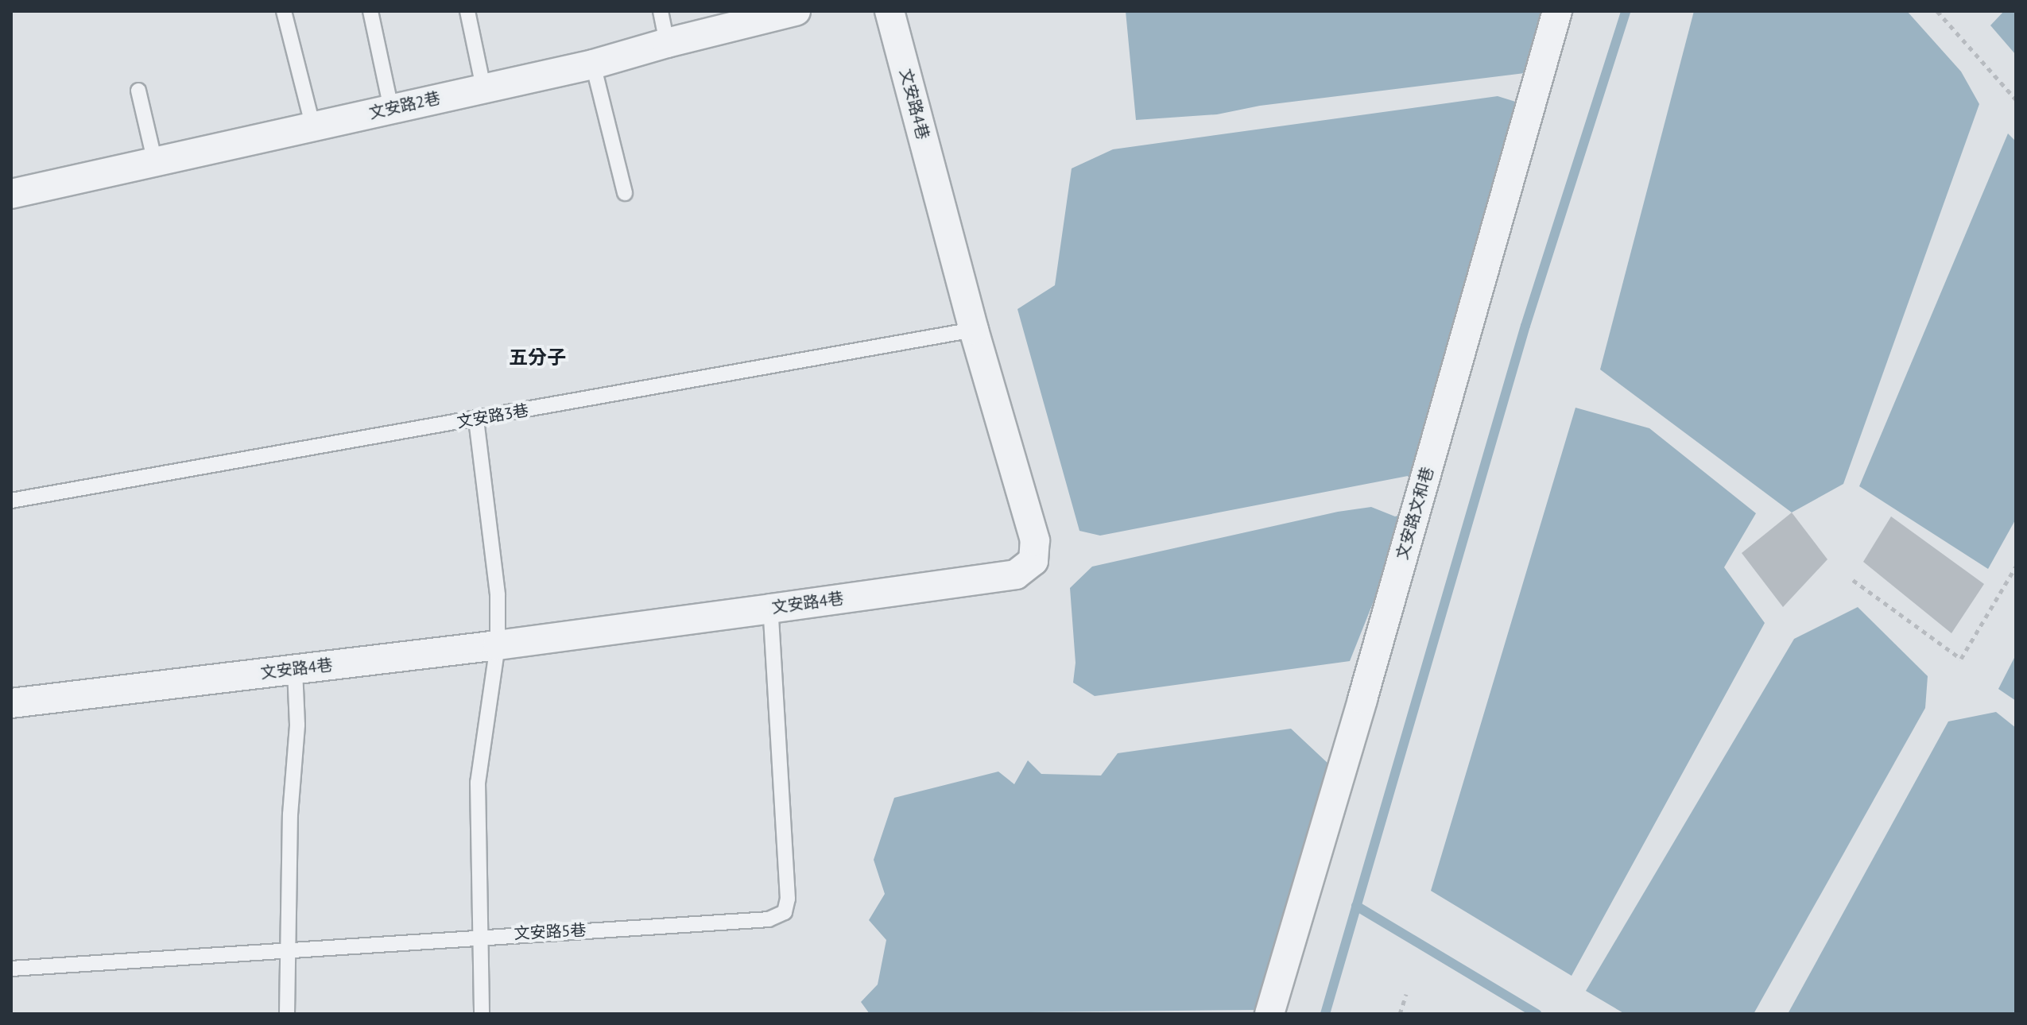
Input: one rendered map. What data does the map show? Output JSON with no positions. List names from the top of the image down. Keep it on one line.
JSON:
{"streets":{"street":["文安路4巷","文安路2巷","文安路文和巷"],"lane":["文安路3巷","文安路5巷"]},"crossings":[["文安路4巷","文安路3巷"],["文安路4巷","文安路5巷"]],"districts":["五分子"]}
